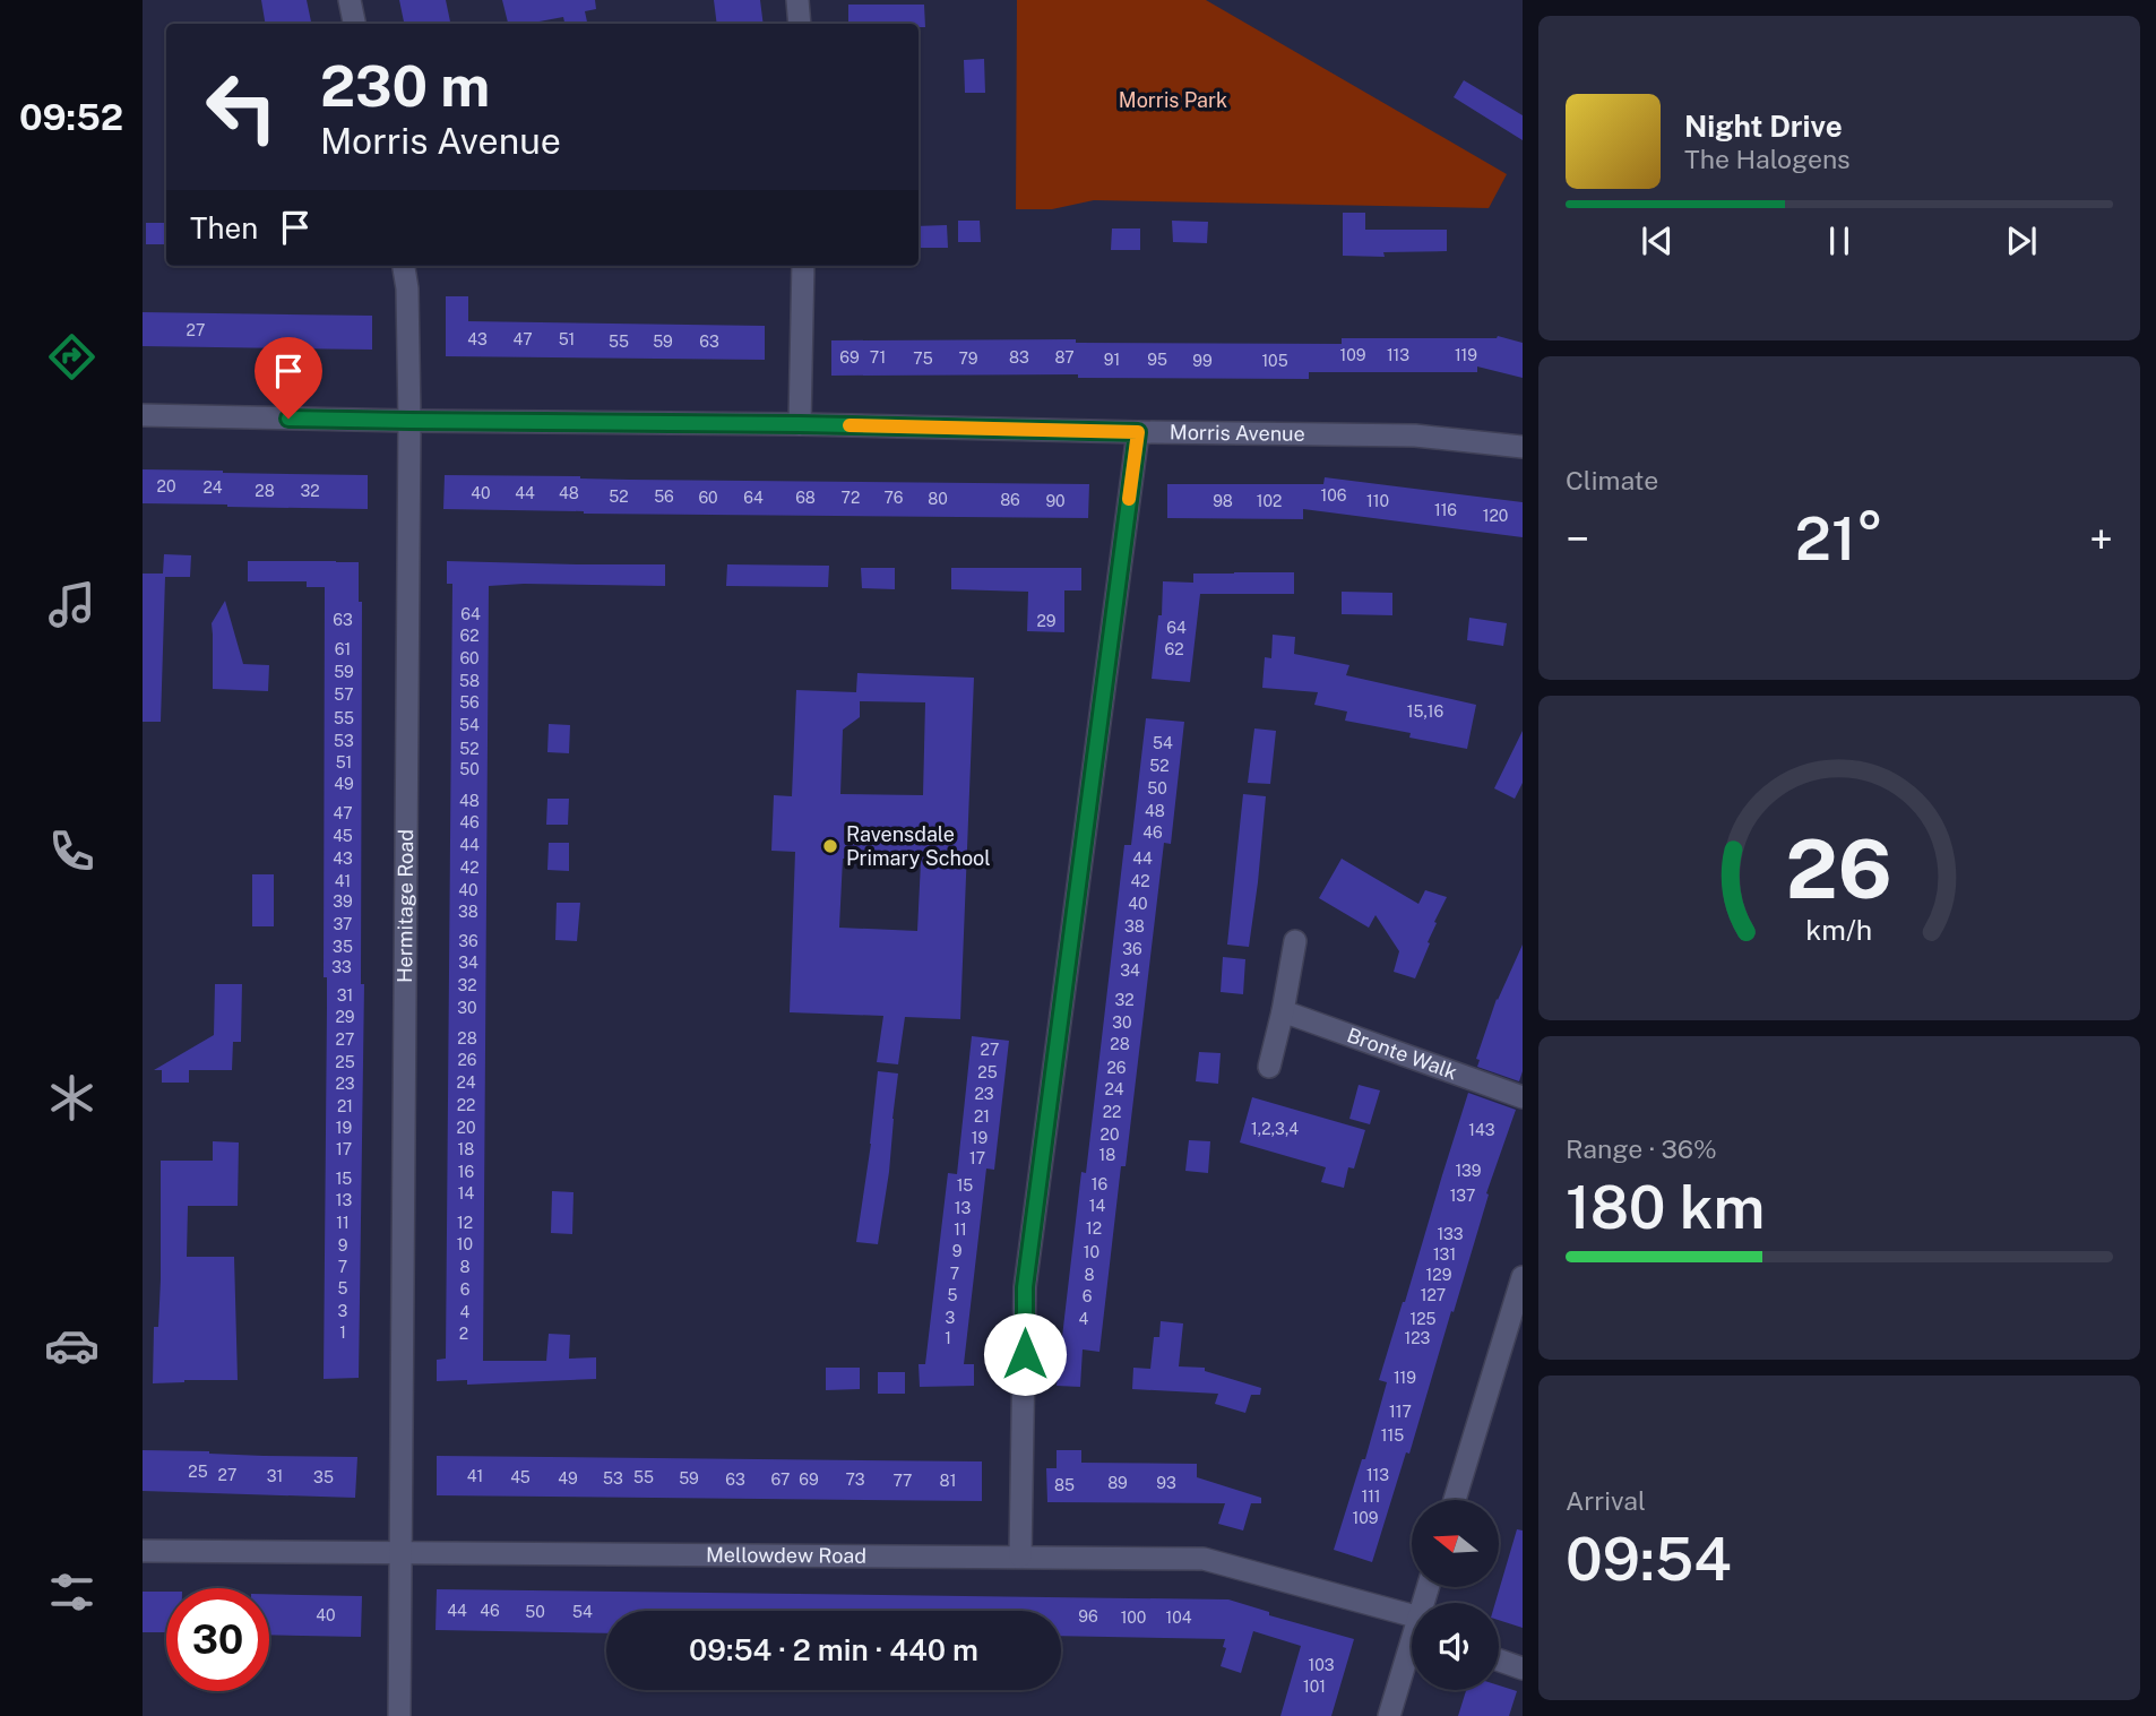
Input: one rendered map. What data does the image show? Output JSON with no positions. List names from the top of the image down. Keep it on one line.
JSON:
{"streets":{"street":["Morris Avenue","Hermitage Road","Bronte Walk","Mellowdew Road"]},"crossings":[["Morris Avenue","Hermitage Road"],["Hermitage Road","Mellowdew Road"]],"parks":["Morris Park"],"places":["Ravensdale Primary School"],"house_numbers":["27","43","47","51","55","59","63","109","113","119","69","71","83","87","75","79","91","95","99","105","20","24","28","32","40","44","48","106","52","56","60","64","68","72","76","80","86","90","98","102","110","116","120","64","63","29","64","62","61","62","60","59","58","57","56","15,16","55","54","53","54","52","51","52","50","49","50","48","48","47","46","46","45","44","43","44","42","41","42","40","39","40","38","37","38","36","35","36","34","33","34","32","31","32","30","29","30","28","27","28","27","26","25","26","25","24","23","24","23","22","21","22","21","19","20","1,2,3,4","143","20","19","17","18","18","17","139","16","15","16","15","14","137","13","14","13","11","12","12","11","133","10","9","9","10","131","7","8","7","8","129","5","6","5","127","6","3","4","3","4","125","1","2","1","123","119","117","115","25","27","113","31","41","35","45","55","49","53","59","63","67","69","73","77","81","89","93","85","111","109","44","46","50","54","40","96","100","104","103","101"],"north":"left","page":{"tabs":"09:52","turn":["230 m","Morris Avenue"],"song":["Night Drive","The Halogens"],"then":"Then","tile":["Climate",["Range · 36%","180 km"],["Arrival","09:54"]],"heat":["−","21°","+"],"limit":"30","trip":"09:54 · 2 min · 440 m","gauge":["26","km/h"]}}
